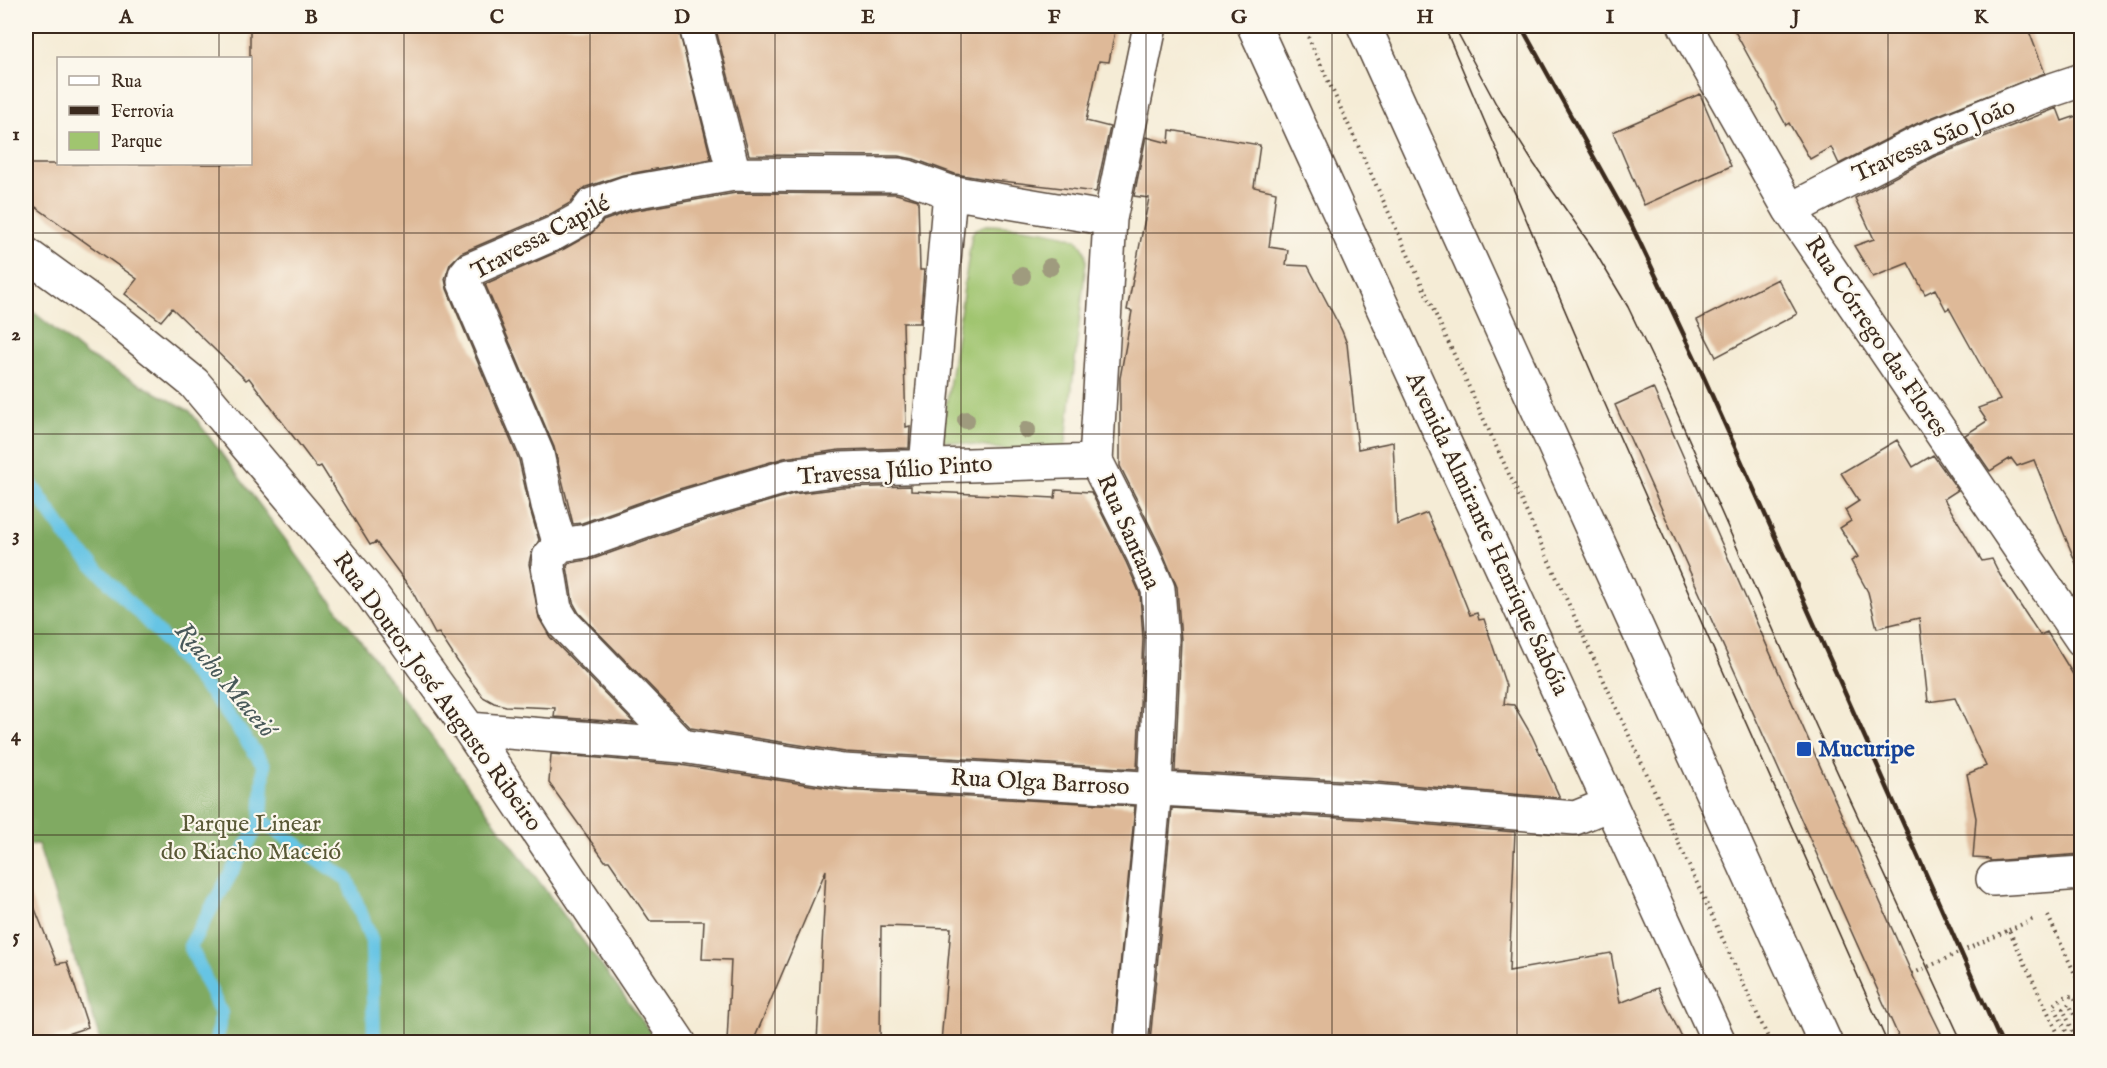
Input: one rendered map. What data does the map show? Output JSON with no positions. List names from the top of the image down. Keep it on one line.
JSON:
{"streets":{"main road":["Travessa São João","Travessa Capilé","Rua Córrego das Flores","Travessa Júlio Pinto","Rua Santana","Avenida Almirante Henrique Sabóia","Rua Doutor José Augusto Ribeiro","Rua Olga Barroso"]},"crossings":[["Travessa São João","Rua Córrego das Flores"],["Travessa Capilé","Travessa Júlio Pinto"],["Travessa Capilé","Rua Santana"],["Travessa Júlio Pinto","Rua Santana"],["Rua Santana","Rua Olga Barroso"],["Avenida Almirante Henrique Sabóia","Rua Olga Barroso"],["Rua Doutor José Augusto Ribeiro","Rua Olga Barroso"]],"water":["Riacho Maceió"],"parks":["Parque Linear do Riacho Maceió"],"places":{"transit":["Mucuripe"]},"legend":["Rua","Ferrovia","Parque"],"grid":{"columns":["A","B","C","D","E","F","G","H","I","J","K"],"rows":["1","2","3","4","5"]}}
